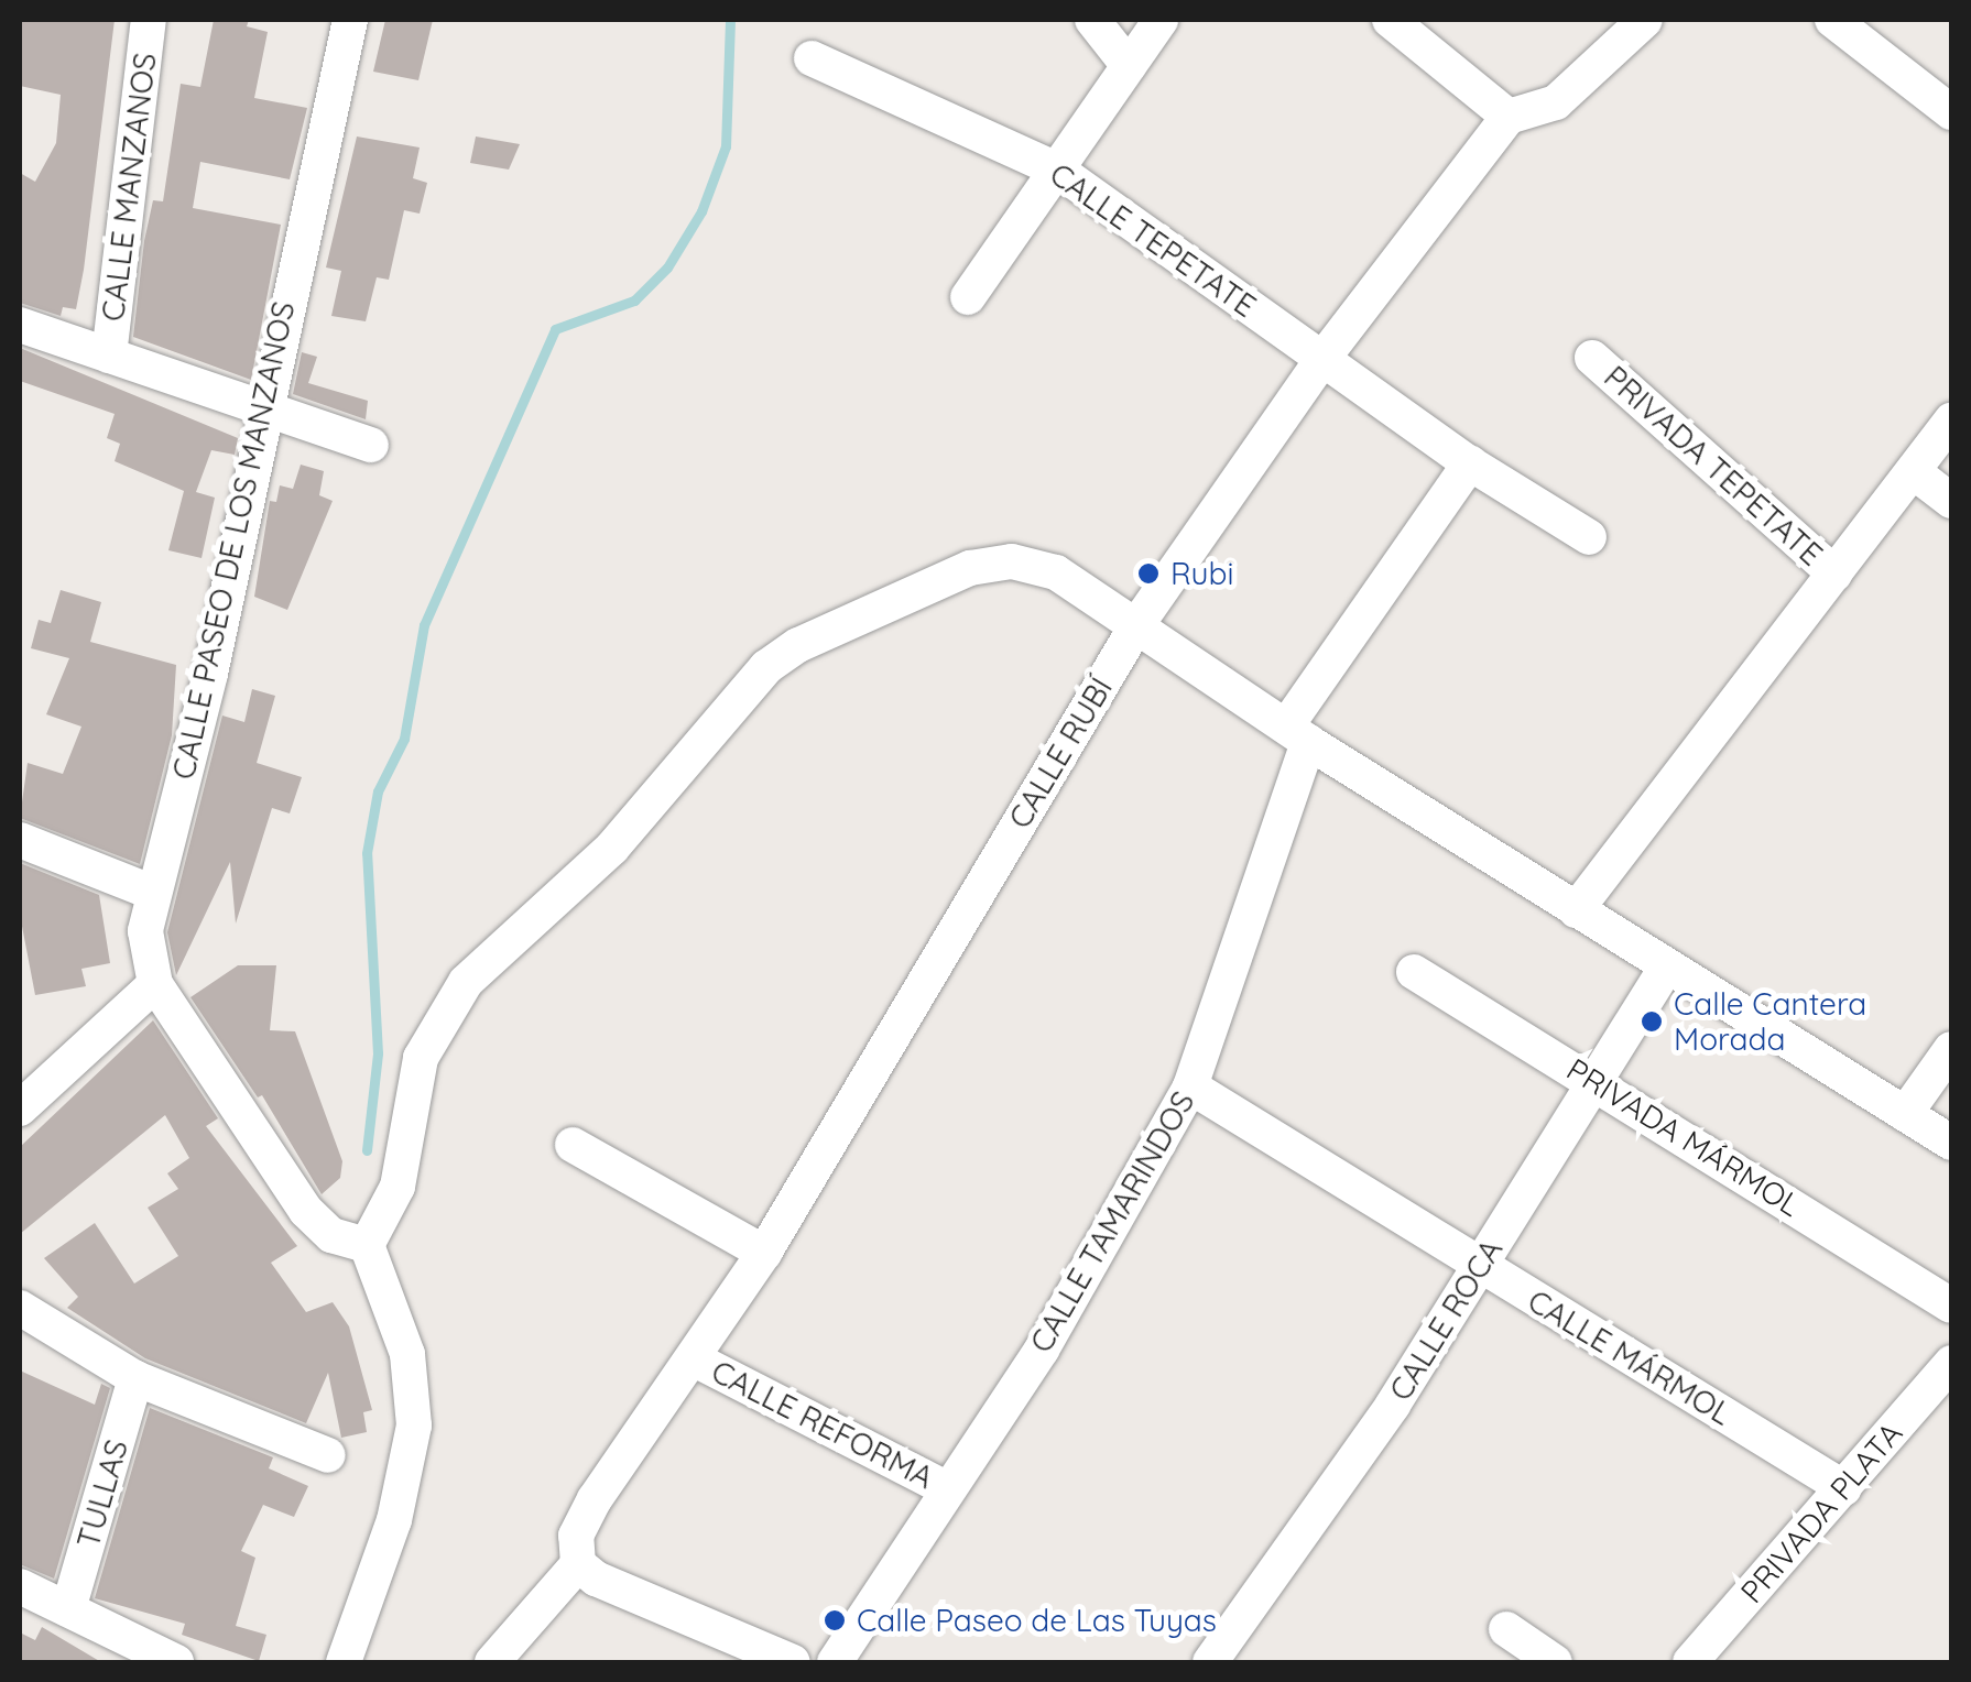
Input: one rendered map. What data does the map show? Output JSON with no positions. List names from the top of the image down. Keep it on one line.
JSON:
{"streets":{"street":["CALLE MANZANOS","CALLE TEPETATE","PRIVADA TEPETATE","CALLE PASEO DE LOS MANZANOS","CALLE RUBÍ","PRIVADA MÁRMOL","CALLE TAMARINDOS","CALLE ROCA","CALLE MÁRMOL","CALLE REFORMA","TULLAS","PRIVADA PLATA"]},"crossings":[["CALLE TEPETATE","CALLE RUBÍ"],["CALLE TEPETATE","CALLE TAMARINDOS"],["CALLE RUBÍ","CALLE REFORMA"],["PRIVADA MÁRMOL","CALLE ROCA"],["CALLE TAMARINDOS","CALLE MÁRMOL"],["CALLE TAMARINDOS","CALLE REFORMA"],["CALLE ROCA","CALLE MÁRMOL"],["CALLE MÁRMOL","PRIVADA PLATA"]],"places":["Rubi","Calle Cantera Morada","Calle Paseo de Las Tuyas"]}
